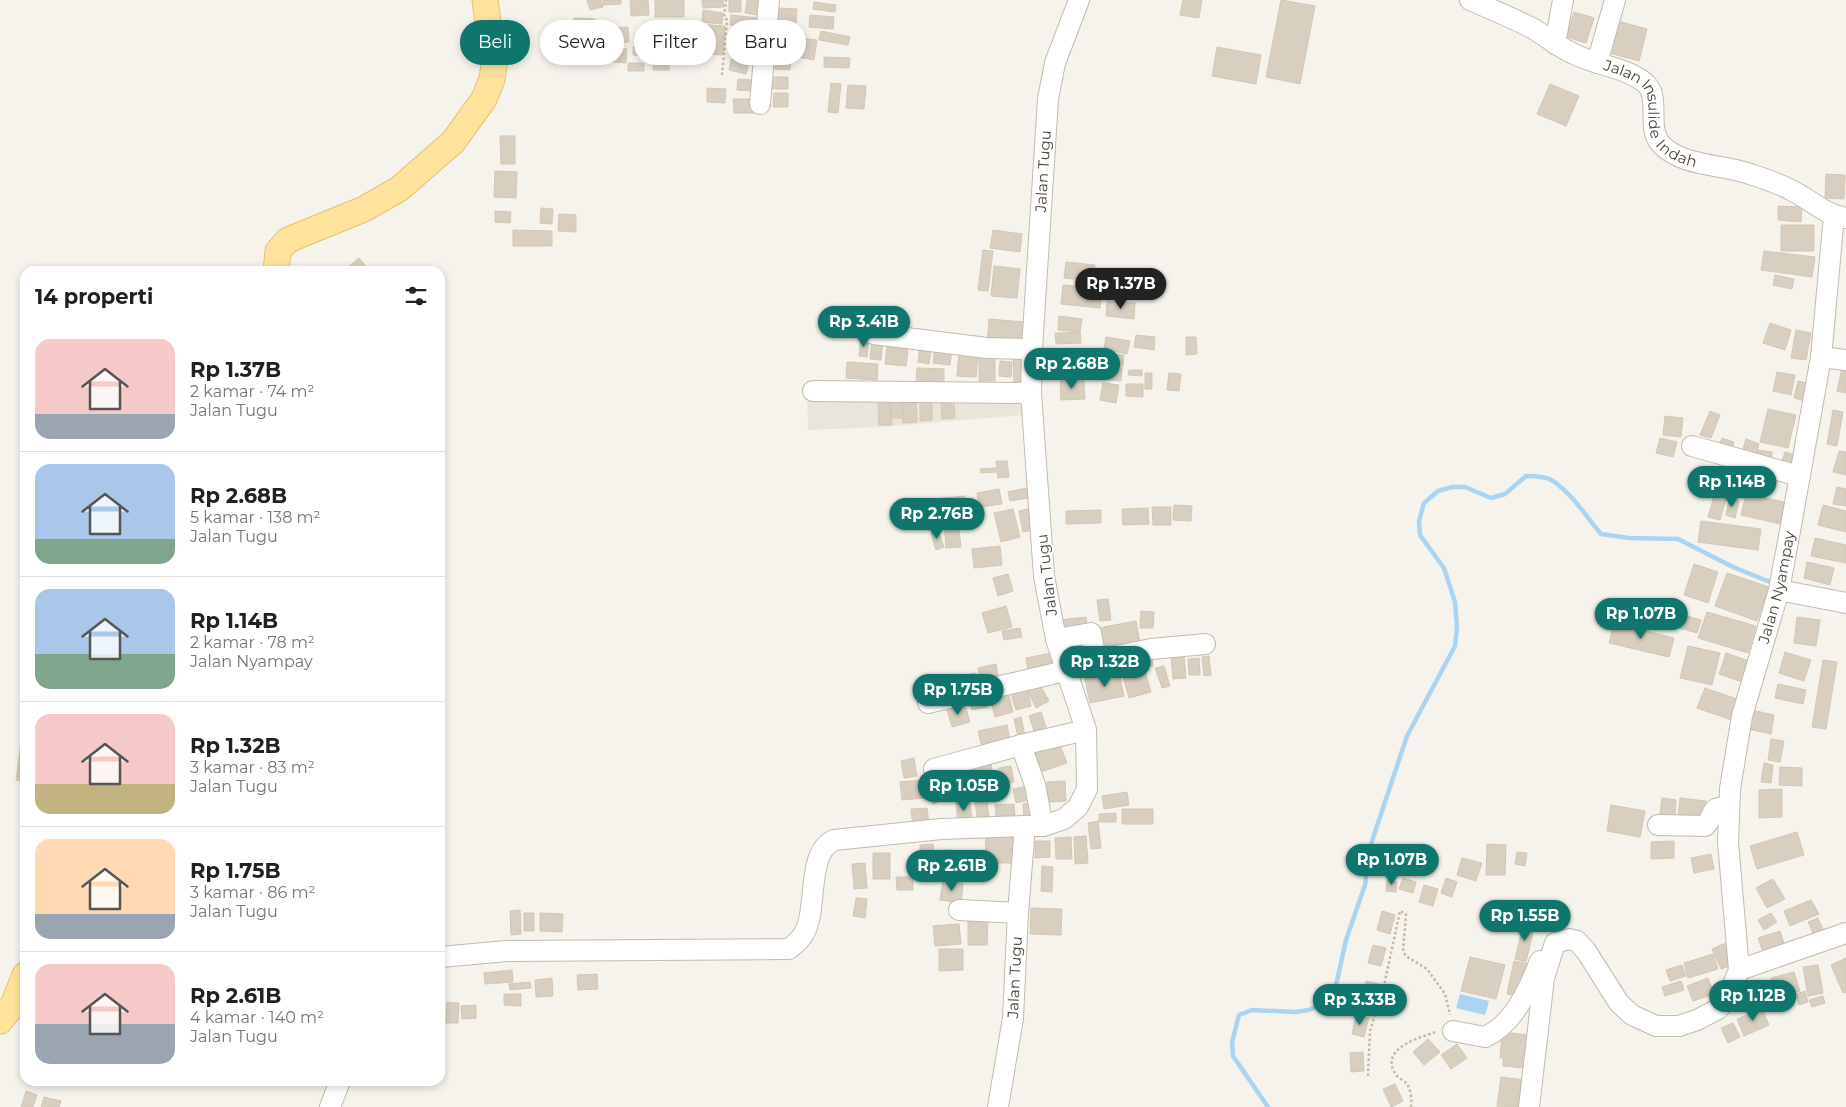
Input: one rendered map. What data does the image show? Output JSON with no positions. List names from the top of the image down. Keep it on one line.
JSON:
{"streets":{"street":["Jalan Insulide Indah","Jalan Tugu","Jalan Nyampay"]},"crossings":[["Jalan Insulide Indah","Jalan Nyampay"]],"page":{"chip":["Beli","Sewa","Filter","Baru"],"heading":"14 properti","price":["Rp 1.37B","Rp 3.41B","Rp 2.68B","Rp 1.14B","Rp 2.76B","Rp 1.07B","Rp 1.32B","Rp 1.75B","Rp 1.05B","Rp 1.07B","Rp 2.61B","Rp 1.55B","Rp 1.12B","Rp 3.33B"],"list":[{"name":"Rp 1.37B","note":"2 kamar · 74 m² · Jalan Tugu"},{"name":"Rp 2.68B","note":"5 kamar · 138 m² · Jalan Tugu"},{"name":"Rp 1.14B","note":"2 kamar · 78 m² · Jalan Nyampay"},{"name":"Rp 1.32B","note":"3 kamar · 83 m² · Jalan Tugu"},{"name":"Rp 1.75B","note":"3 kamar · 86 m² · Jalan Tugu"},{"name":"Rp 2.61B","note":"4 kamar · 140 m² · Jalan Tugu"}]}}
